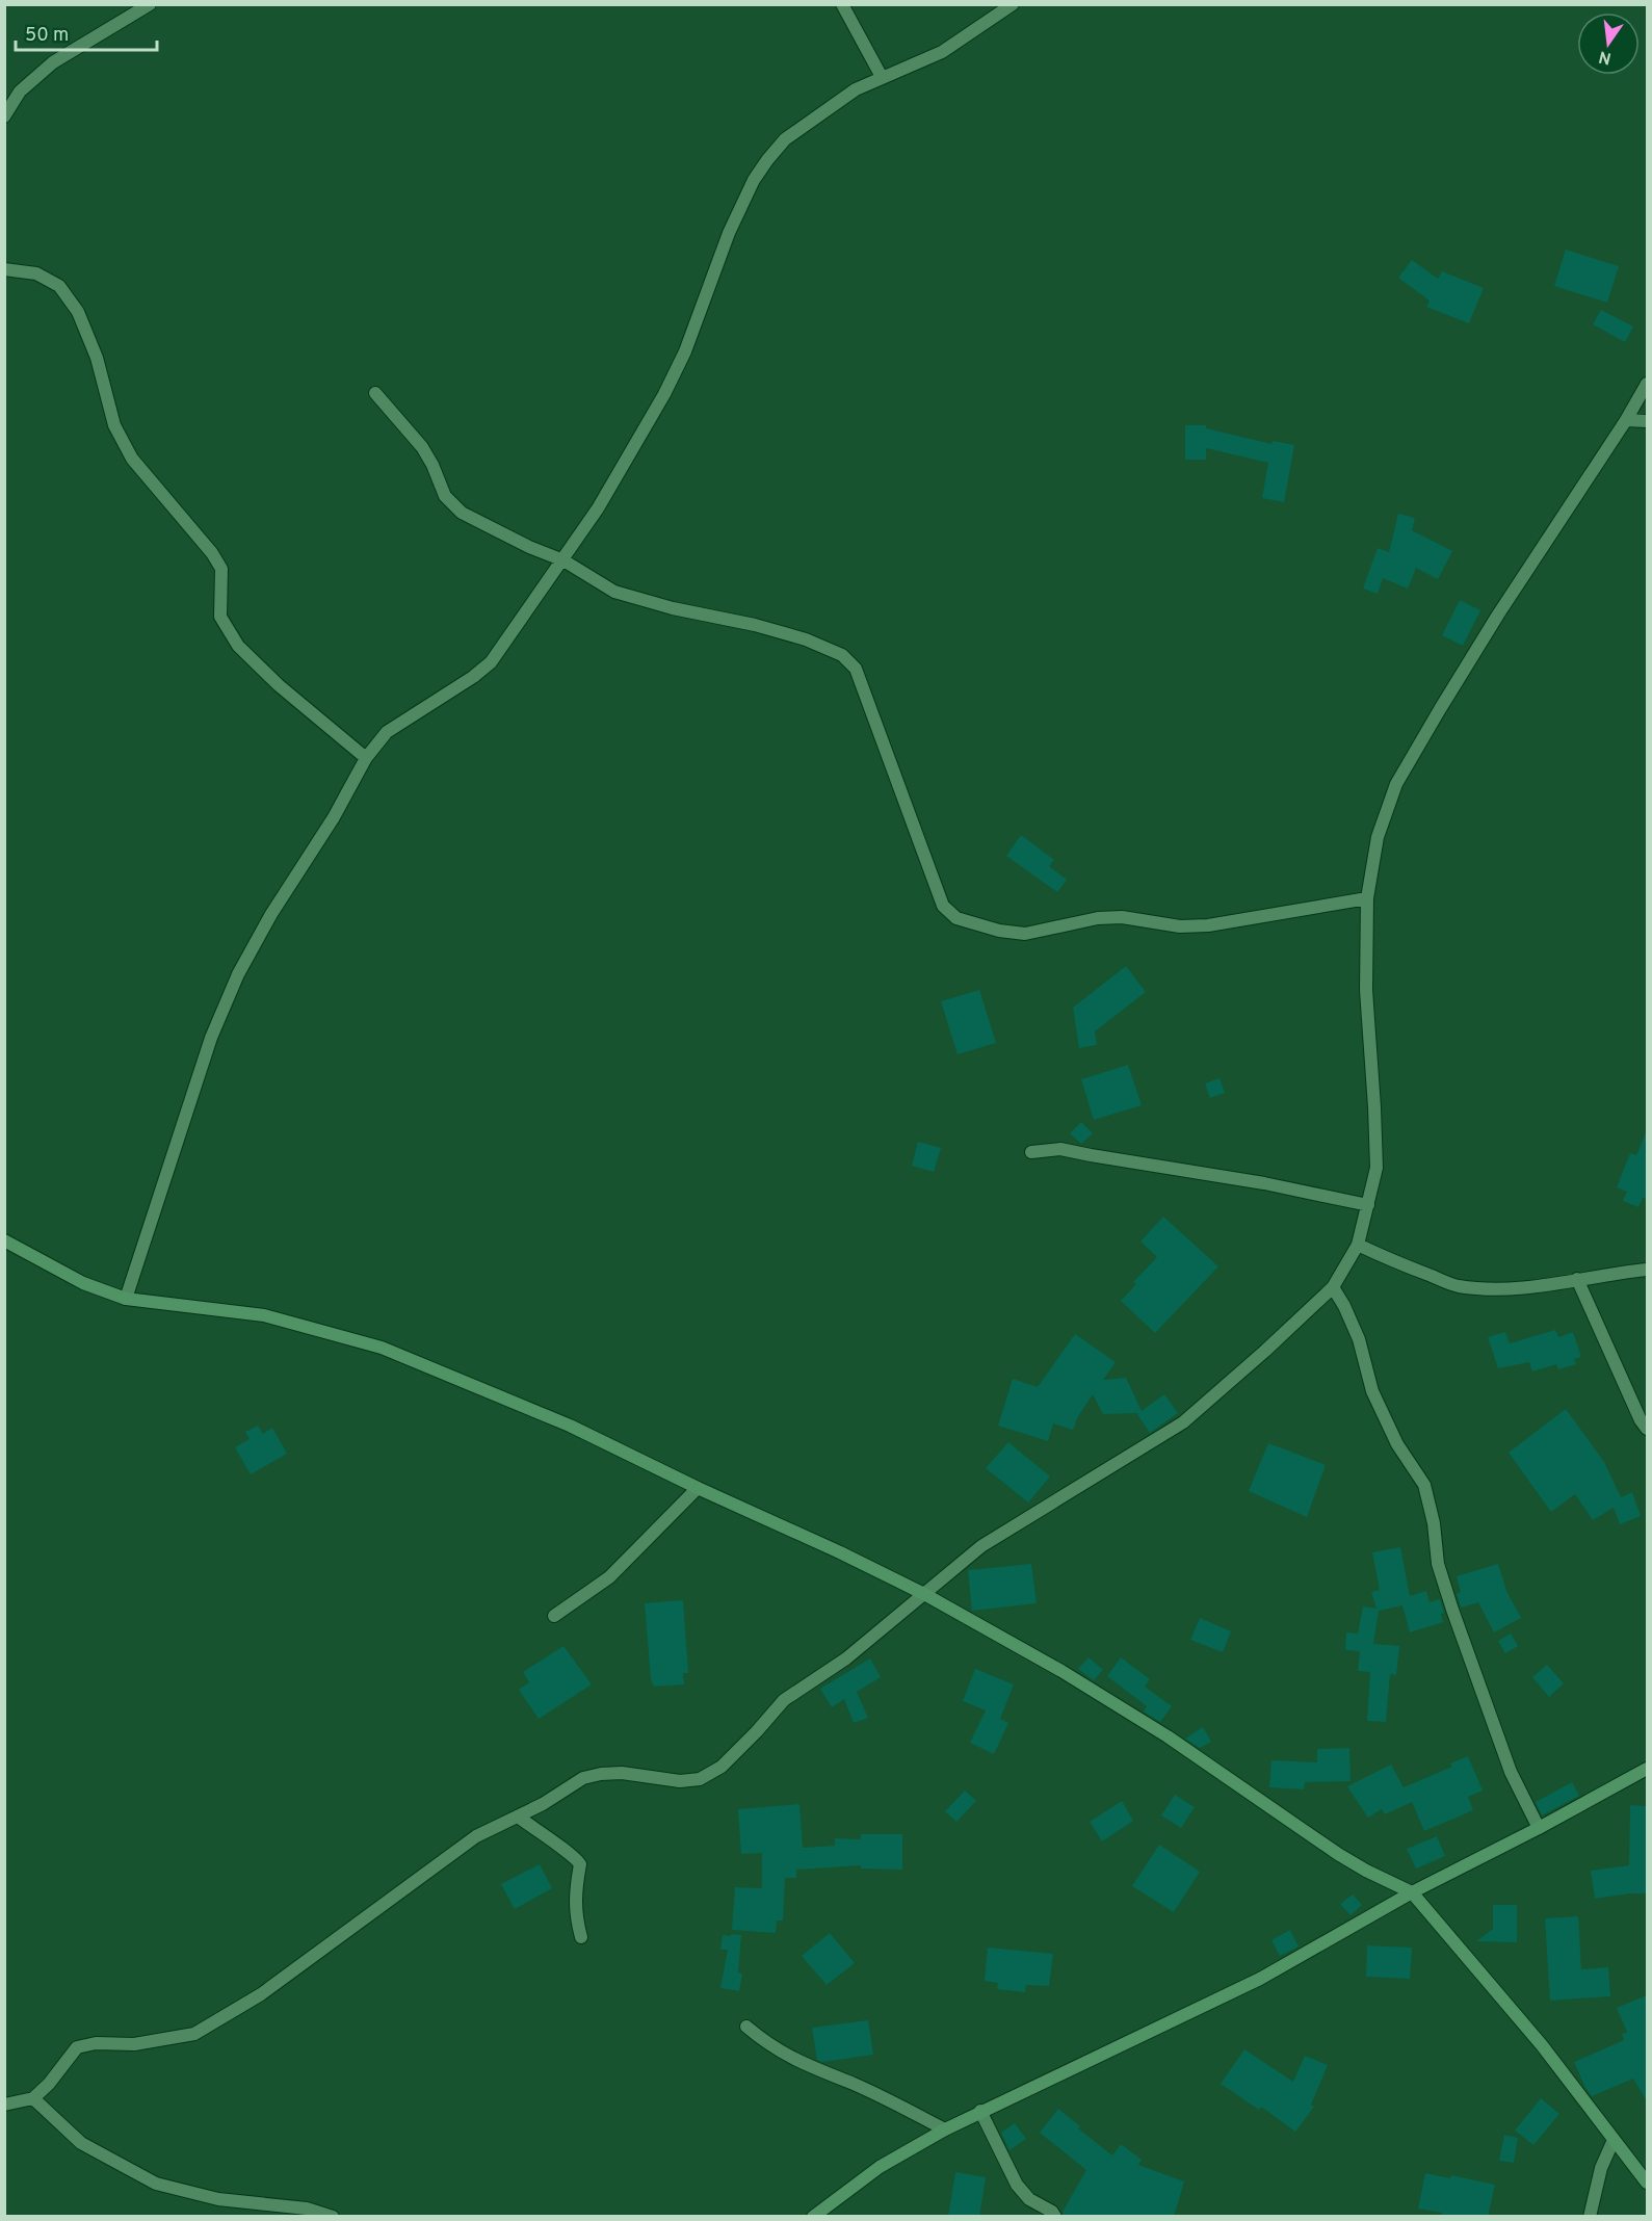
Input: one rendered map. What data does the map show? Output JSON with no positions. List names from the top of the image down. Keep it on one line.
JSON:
{"scale_bar":"50 m","north":"bottom"}
